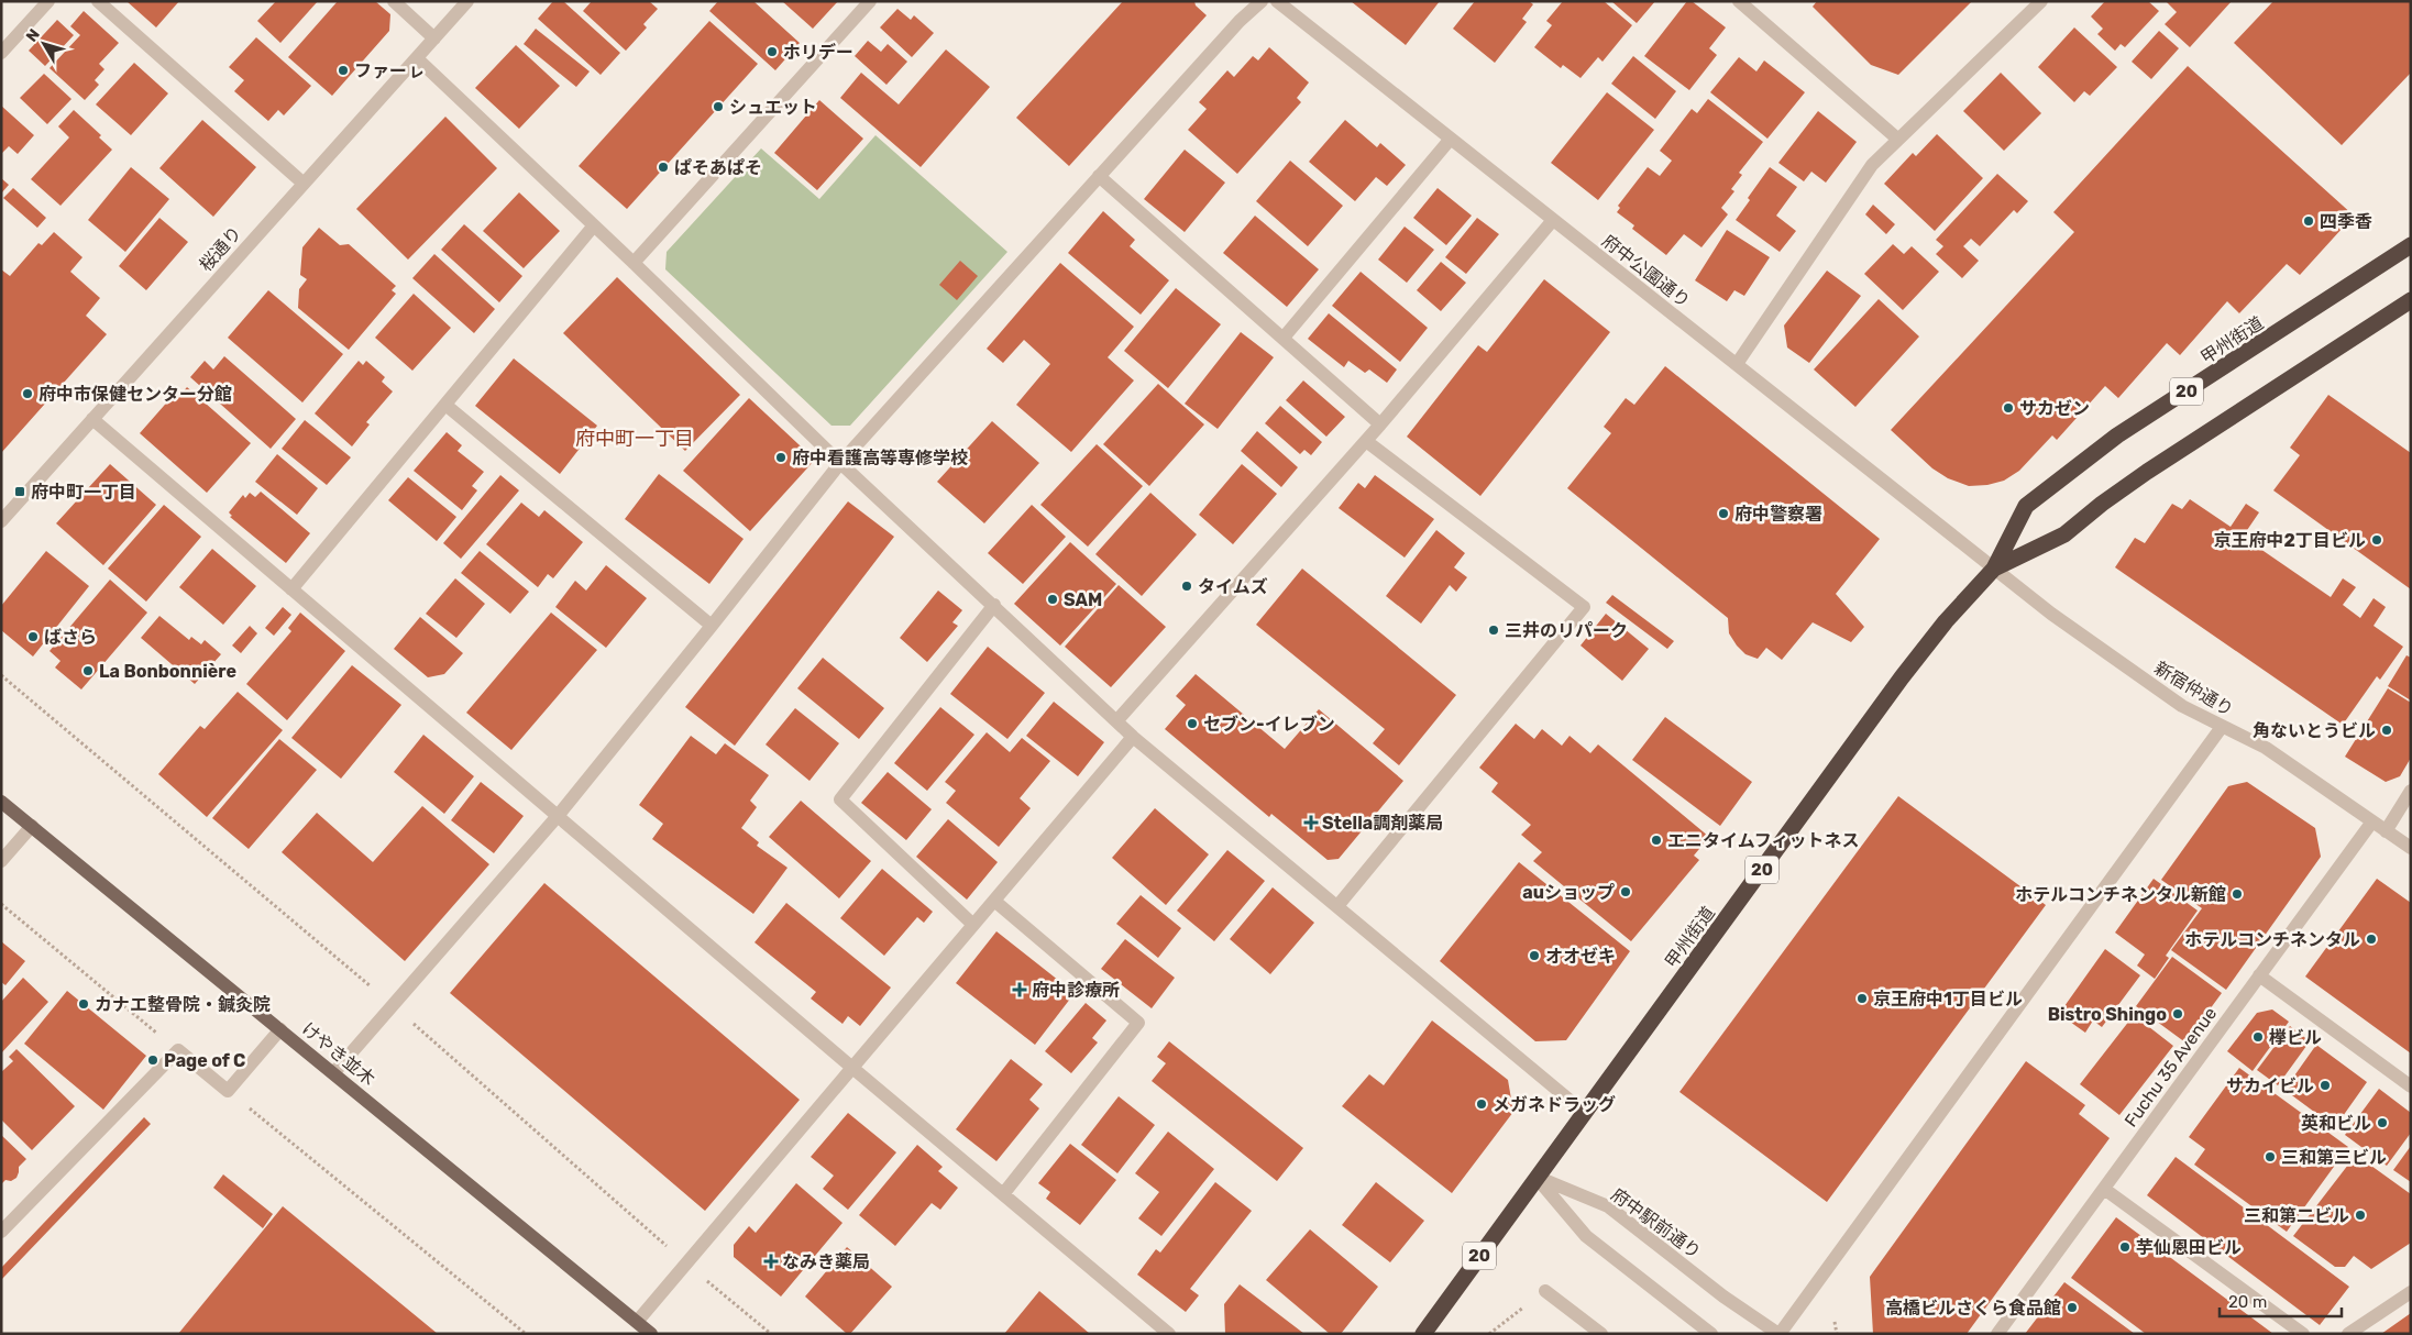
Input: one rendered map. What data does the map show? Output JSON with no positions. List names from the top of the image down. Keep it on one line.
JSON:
{"streets":{"highway":["甲州街道","20"],"main road":["けやき並木"],"street":["桜通り","府中公園通り","新宿仲通り","Fuchu 35 Avenue","府中駅前通り"]},"crossings":[["府中公園通り","甲州街道"],["府中公園通り","新宿仲通り"],["甲州街道","新宿仲通り"],["甲州街道","府中駅前通り"],["新宿仲通り","Fuchu 35 Avenue"]],"districts":["府中町一丁目"],"places":{"other":["ホリデー","ファーㇾ","シュエット","ぱそあぱそ","四季香","府中市保健センター分館","サカゼン","府中看護高等専修学校","府中警察署","京王府中2丁目ビル","タイムズ","SAM","三井のリパーク","ばさら","La Bonbonnière","セブン-イレブン","角ないとうビル","エニタイムフィットネス","auショップ","ホテルコンチネンタル新館","ホテルコンチネンタル","オオゼキ","京王府中1丁目ビル","カナエ整骨院・鍼灸院","Bistro Shingo","﨔ビル","Page of C","サカイビル","メガネドラッグ","英和ビル","三和第三ビル","三和第二ビル","芋仙恩田ビル","高橋ビルさくら食品館"],"transit":["府中町一丁目"],"health":["Stella調剤薬局","府中診療所","なみき薬局"]},"scale_bar":"20 m","north":"top left"}
